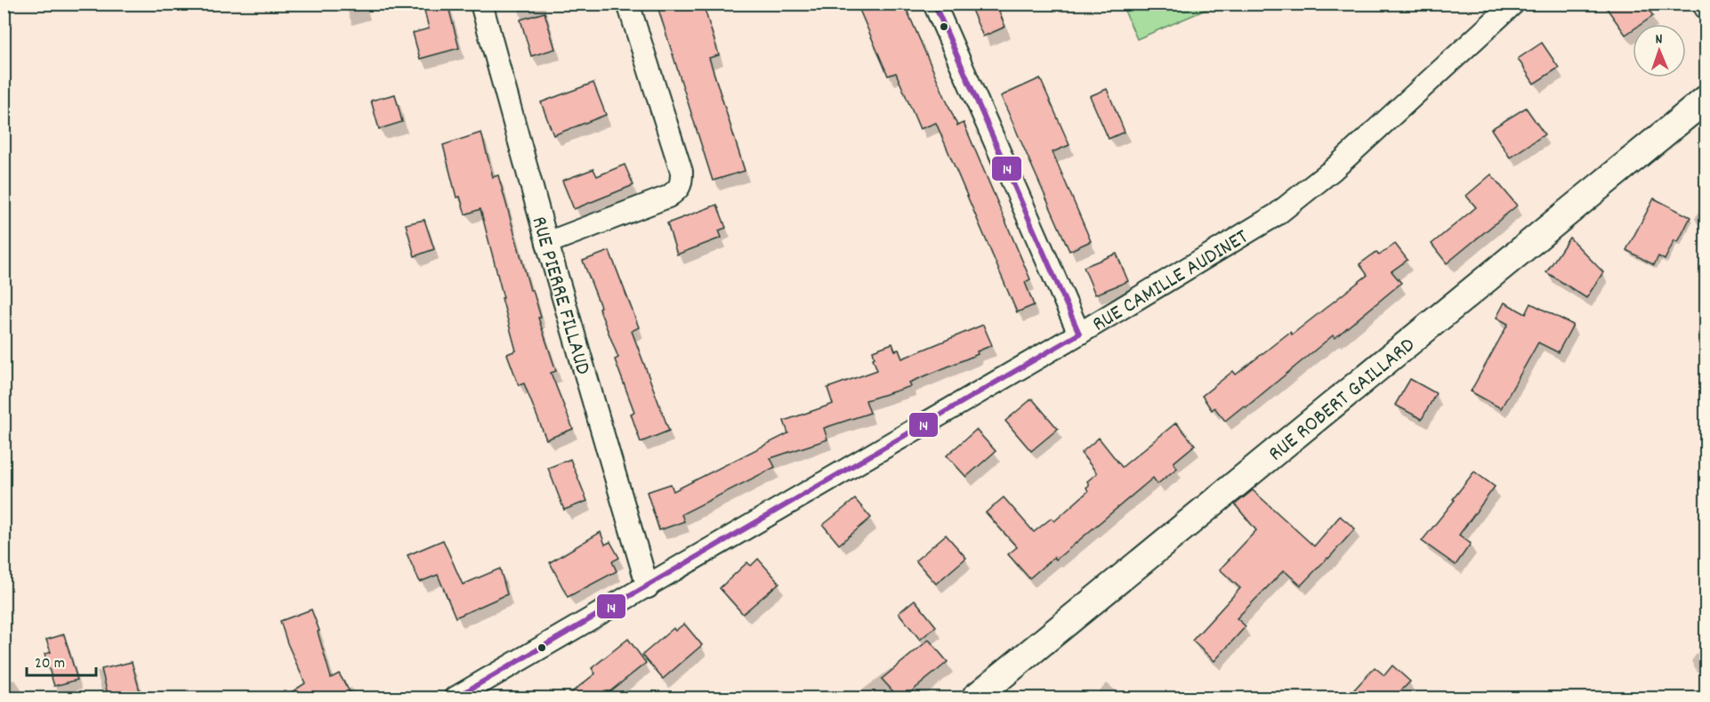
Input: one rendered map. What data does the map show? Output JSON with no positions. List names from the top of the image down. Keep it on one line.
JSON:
{"streets":{"street":["RUE CAMILLE AUDINET","RUE PIERRE FILLAUD","RUE ROBERT GAILLARD"]},"crossings":[["RUE CAMILLE AUDINET","RUE PIERRE FILLAUD"]],"lines":["transit line 14"],"scale_bar":"20 m","north":"top"}
